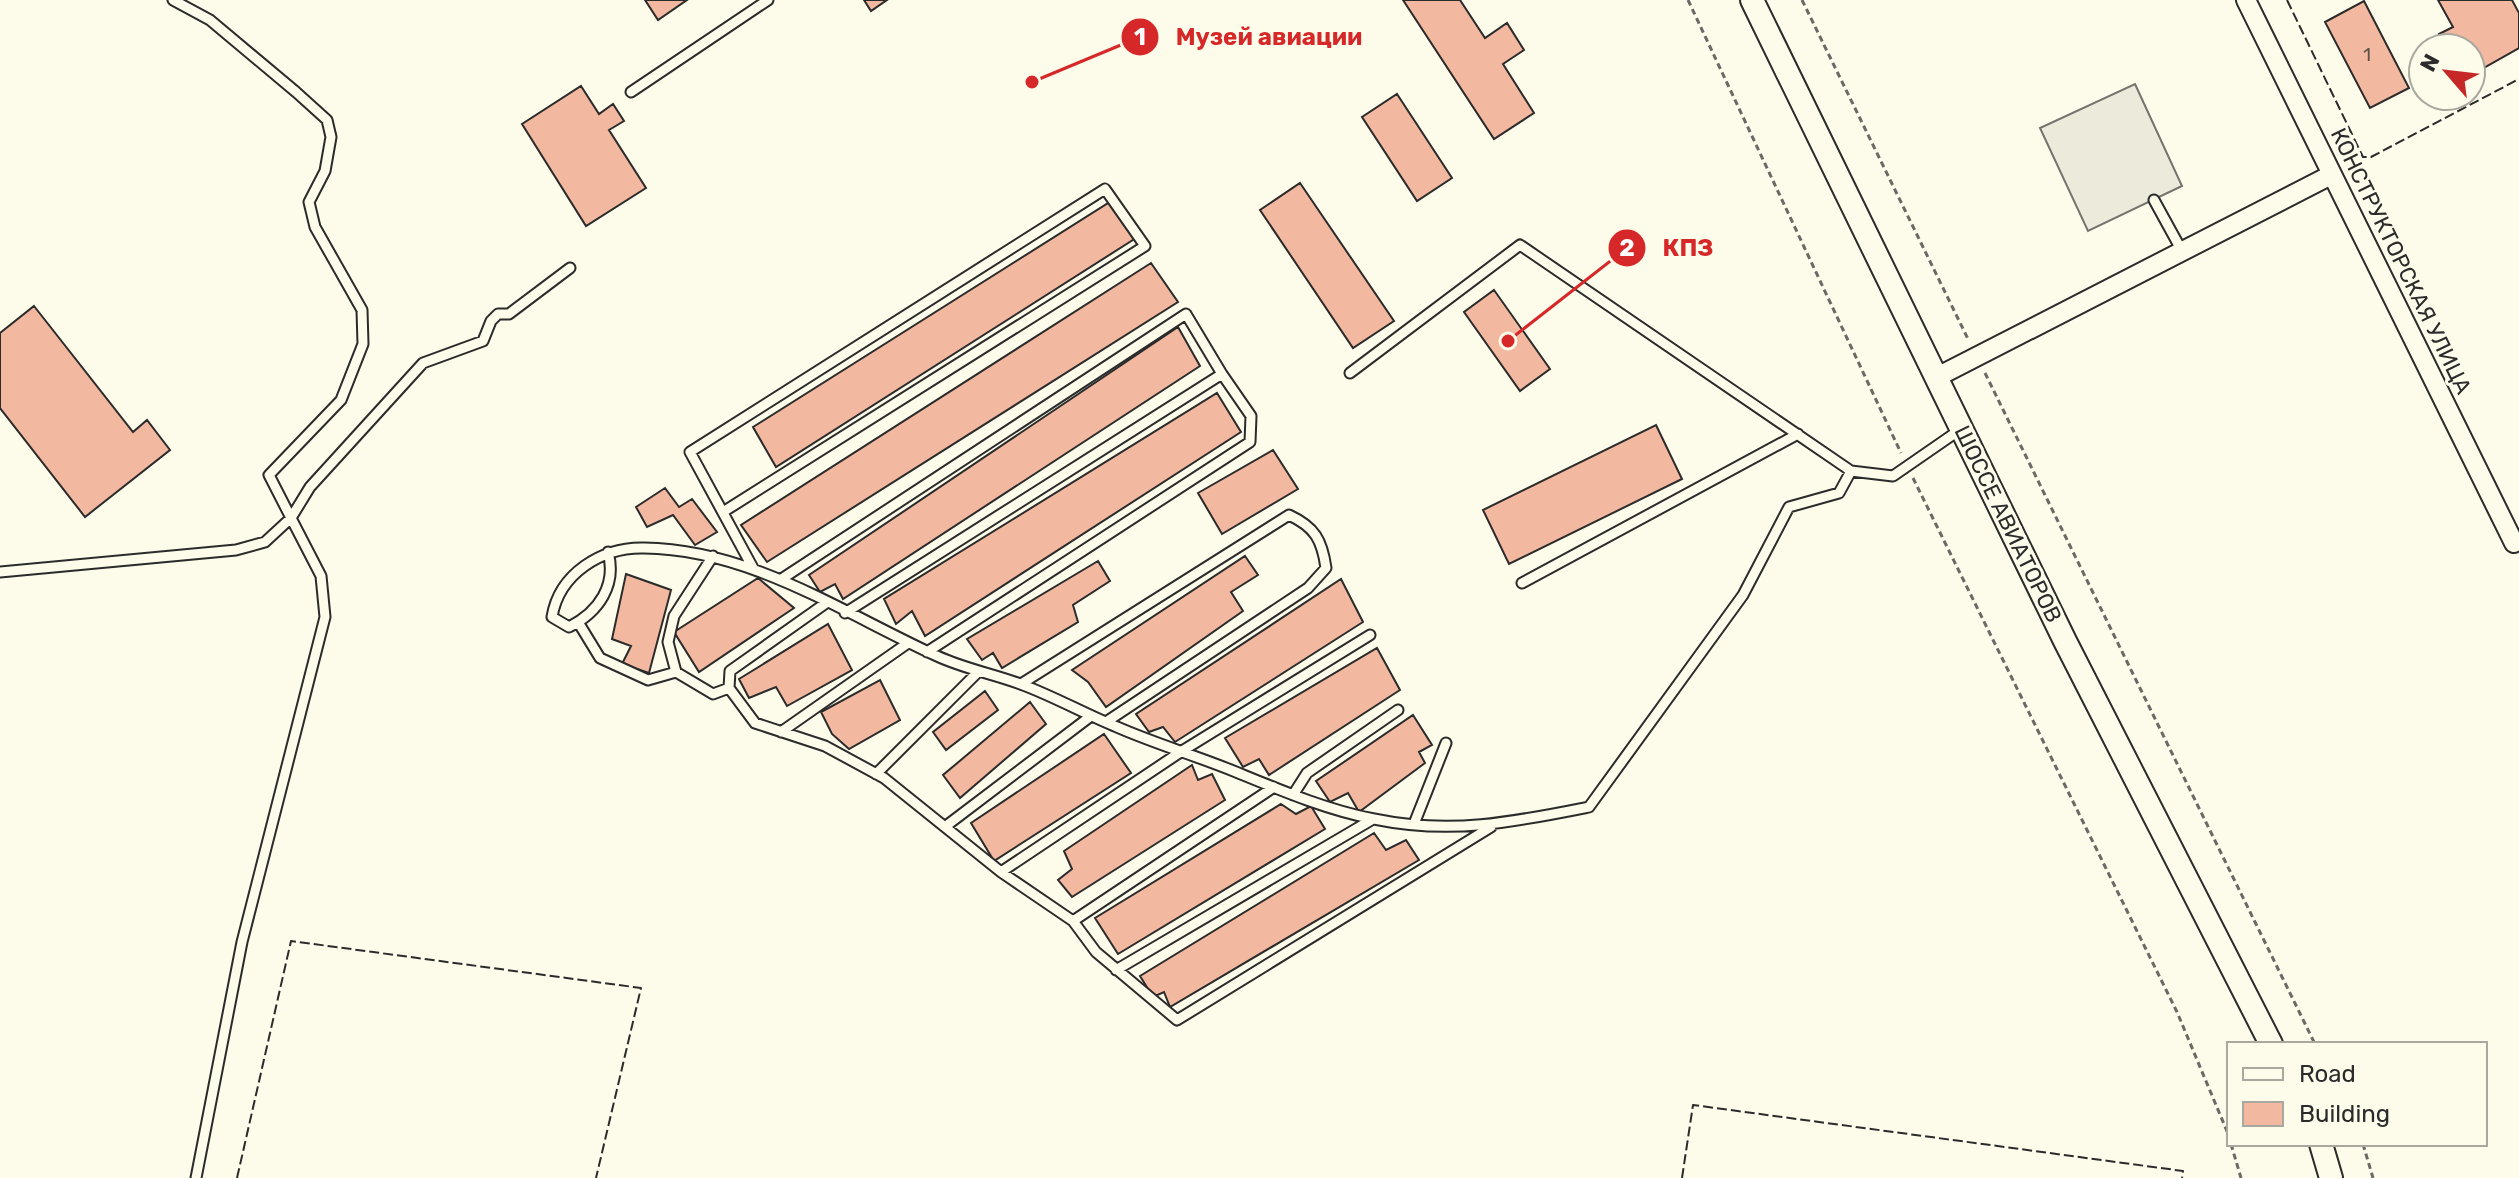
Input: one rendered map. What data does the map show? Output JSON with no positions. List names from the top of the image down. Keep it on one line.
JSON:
{"streets":{"street":["КОНСТРУКТОРСКАЯ УЛИЦА","ШОССЕ АВИАТОРОВ"]},"places":["Музей авиации","КПЗ"],"house_numbers":["1"],"legend":["Road","Building"],"north":"top left"}
